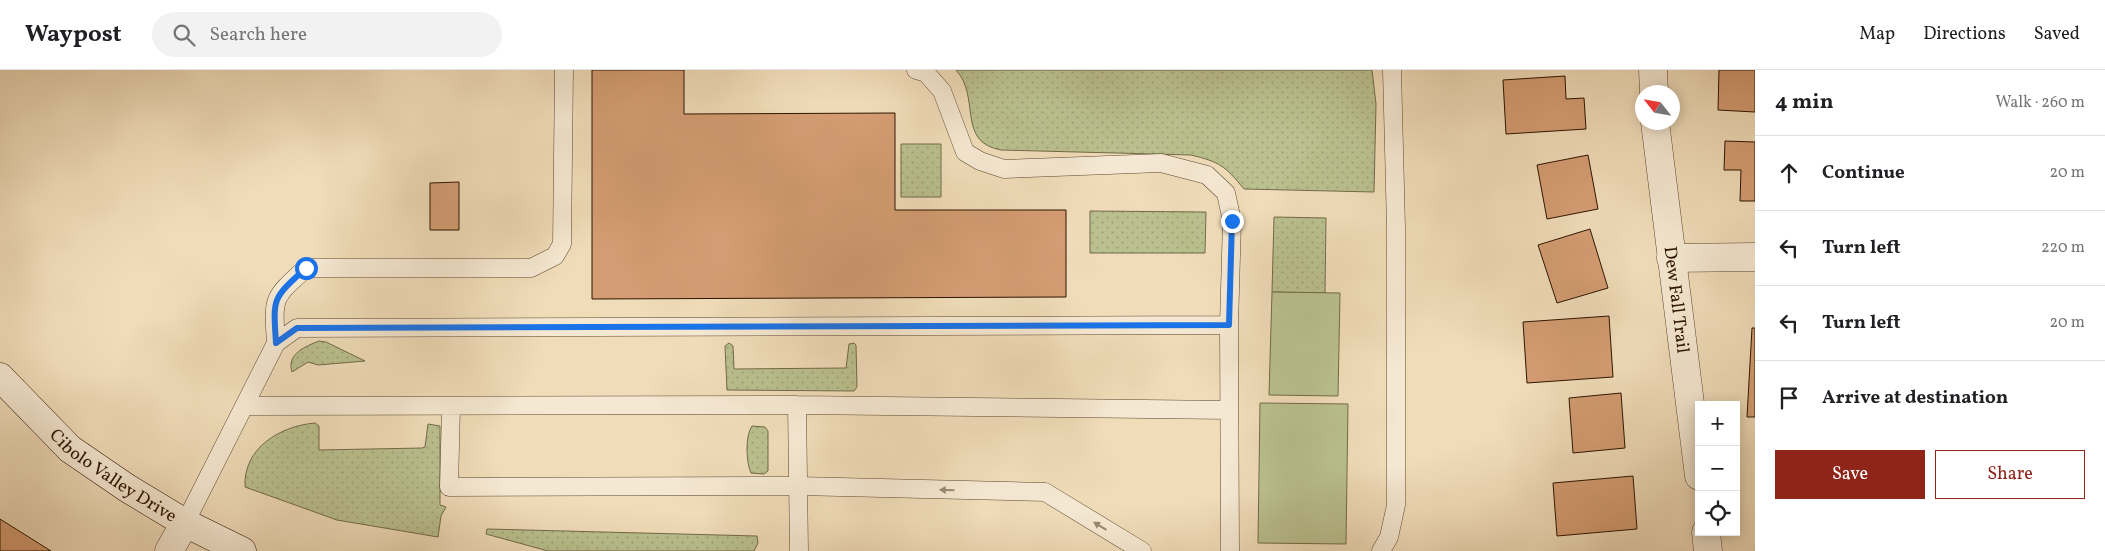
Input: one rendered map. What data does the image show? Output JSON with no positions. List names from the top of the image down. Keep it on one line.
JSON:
{"streets":{"street":["Dew Fall Trail","Cibolo Valley Drive"]},"north":"top left","page":{"header":"Waypost","search":"Search here","nav":["Map","Directions","Saved"],"heading":["4 min","Walk · 260 m"],"list":[["Continue","20 m"],["Turn left","220 m"],["Turn left","20 m"],"Arrive at destination"],"map_buttons":["+","−"],"buttons":["Save","Share"]}}
